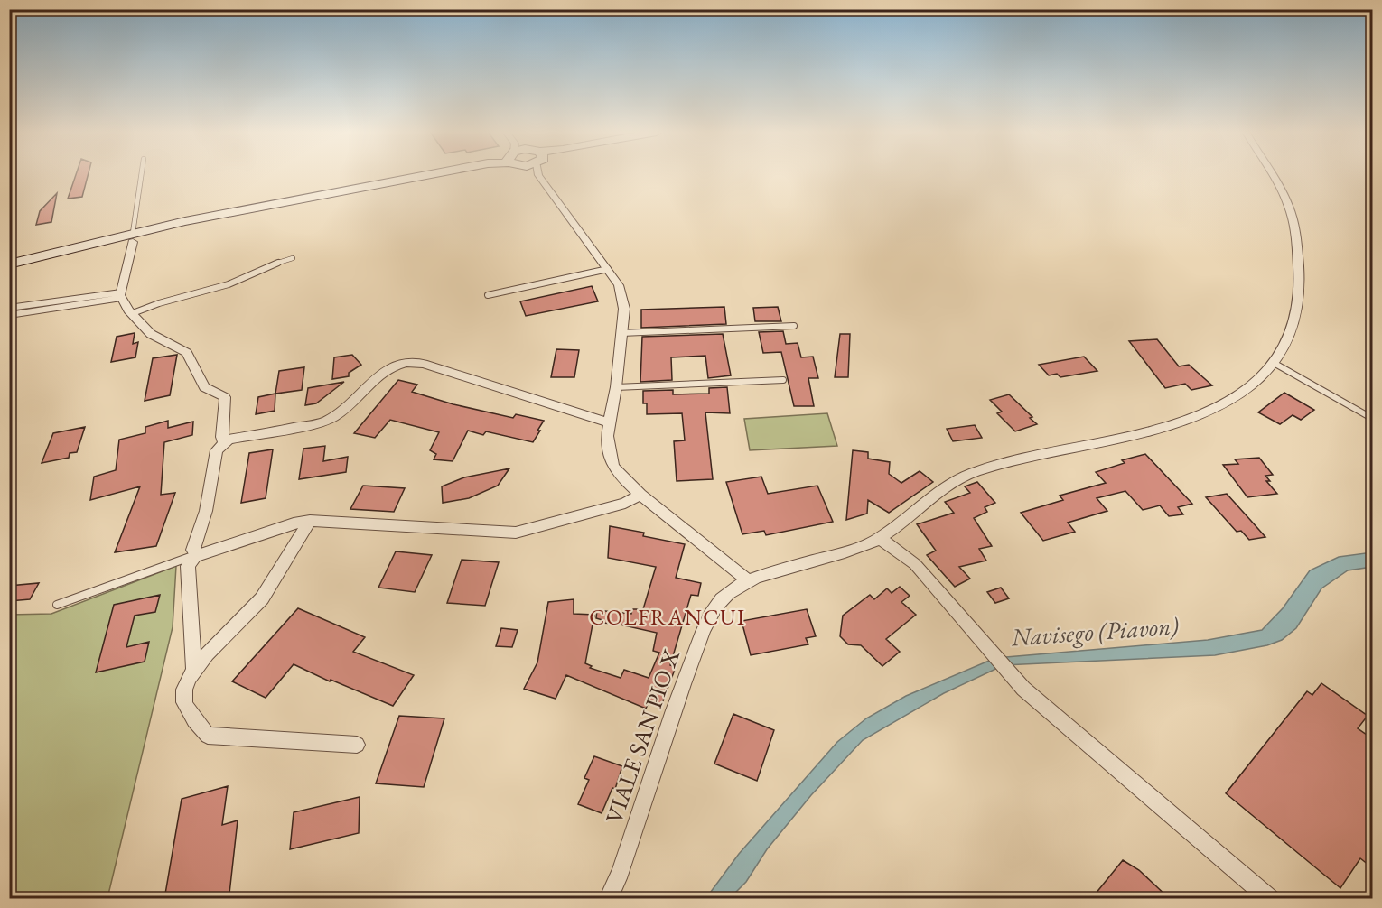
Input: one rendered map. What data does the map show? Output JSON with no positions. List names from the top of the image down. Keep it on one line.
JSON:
{"streets":{"street":["VIALE SAN PIO X"]},"districts":["COLFRANCUI"],"water":["Navisego (Piavon)"]}
